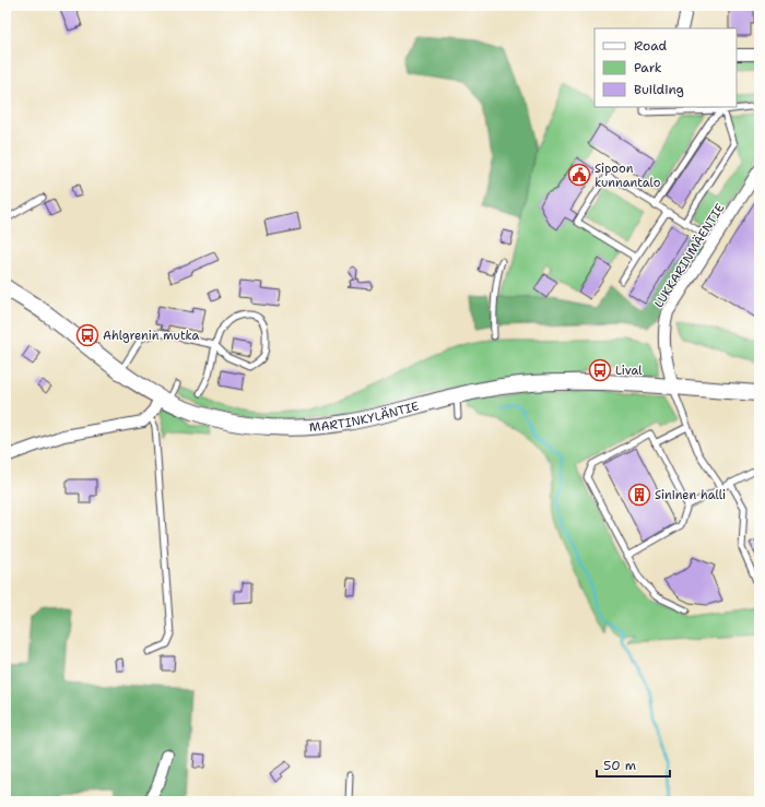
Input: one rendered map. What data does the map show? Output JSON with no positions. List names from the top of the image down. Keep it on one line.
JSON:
{"streets":{"street":["LUKKARINMÄENTIE","MARTINKYLÄNTIE"]},"crossings":[["LUKKARINMÄENTIE","MARTINKYLÄNTIE"]],"places":{"public building":["Sipoon kunnantalo"],"bus stop":["Ahlgrenin mutka","Lival"],"building":["Sininen halli"]},"legend":["Road","Park","Building"],"scale_bar":"50 m"}
